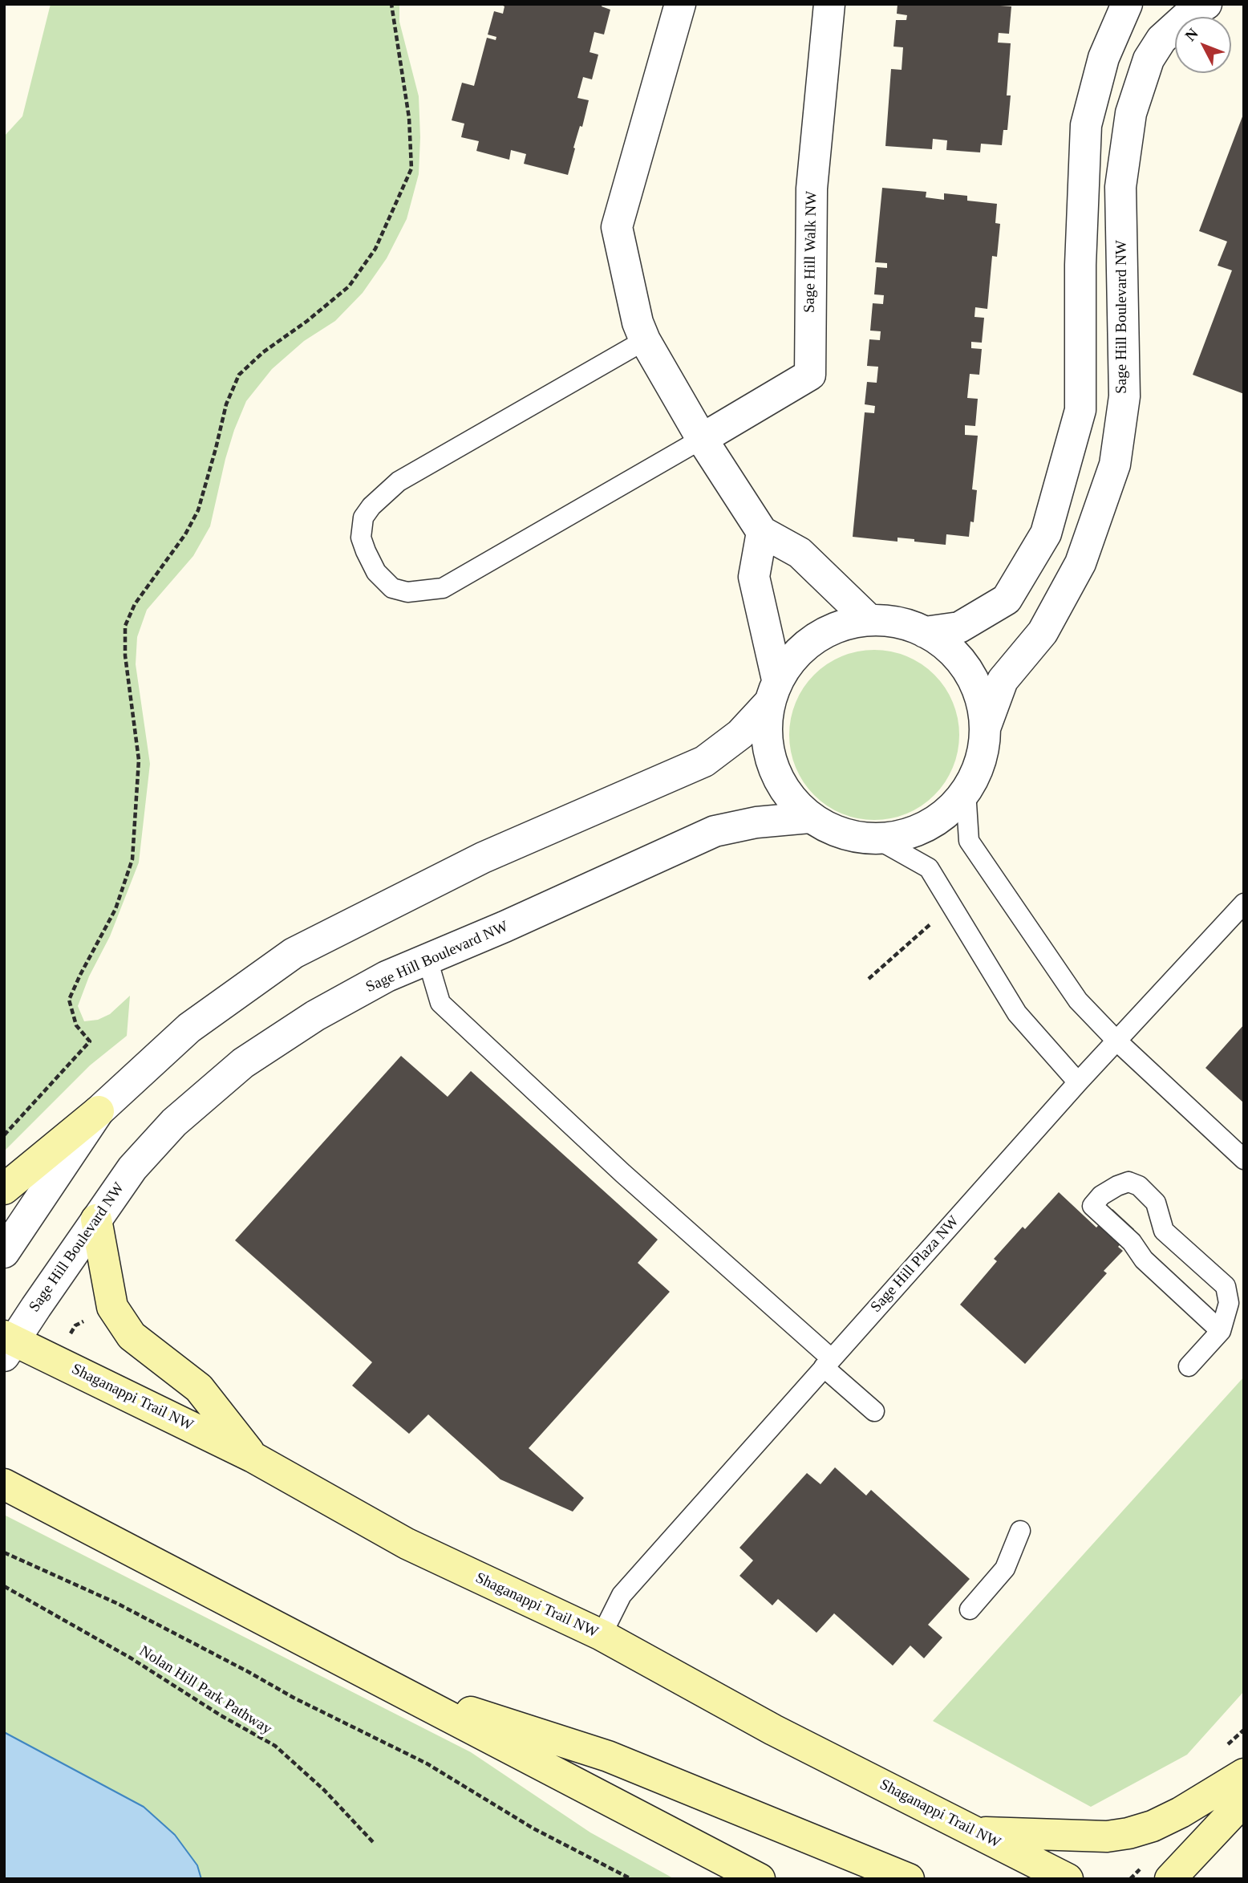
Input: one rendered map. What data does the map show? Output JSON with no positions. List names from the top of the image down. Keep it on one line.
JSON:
{"streets":{"main road":["Shaganappi Trail NW"],"street":["Sage Hill Walk NW","Sage Hill Boulevard NW"],"lane":["Sage Hill Plaza NW"],"path":["Nolan Hill Park Pathway"]},"crossings":[["Sage Hill Boulevard NW","Shaganappi Trail NW"],["Sage Hill Plaza NW","Shaganappi Trail NW"]],"north":"top left"}
